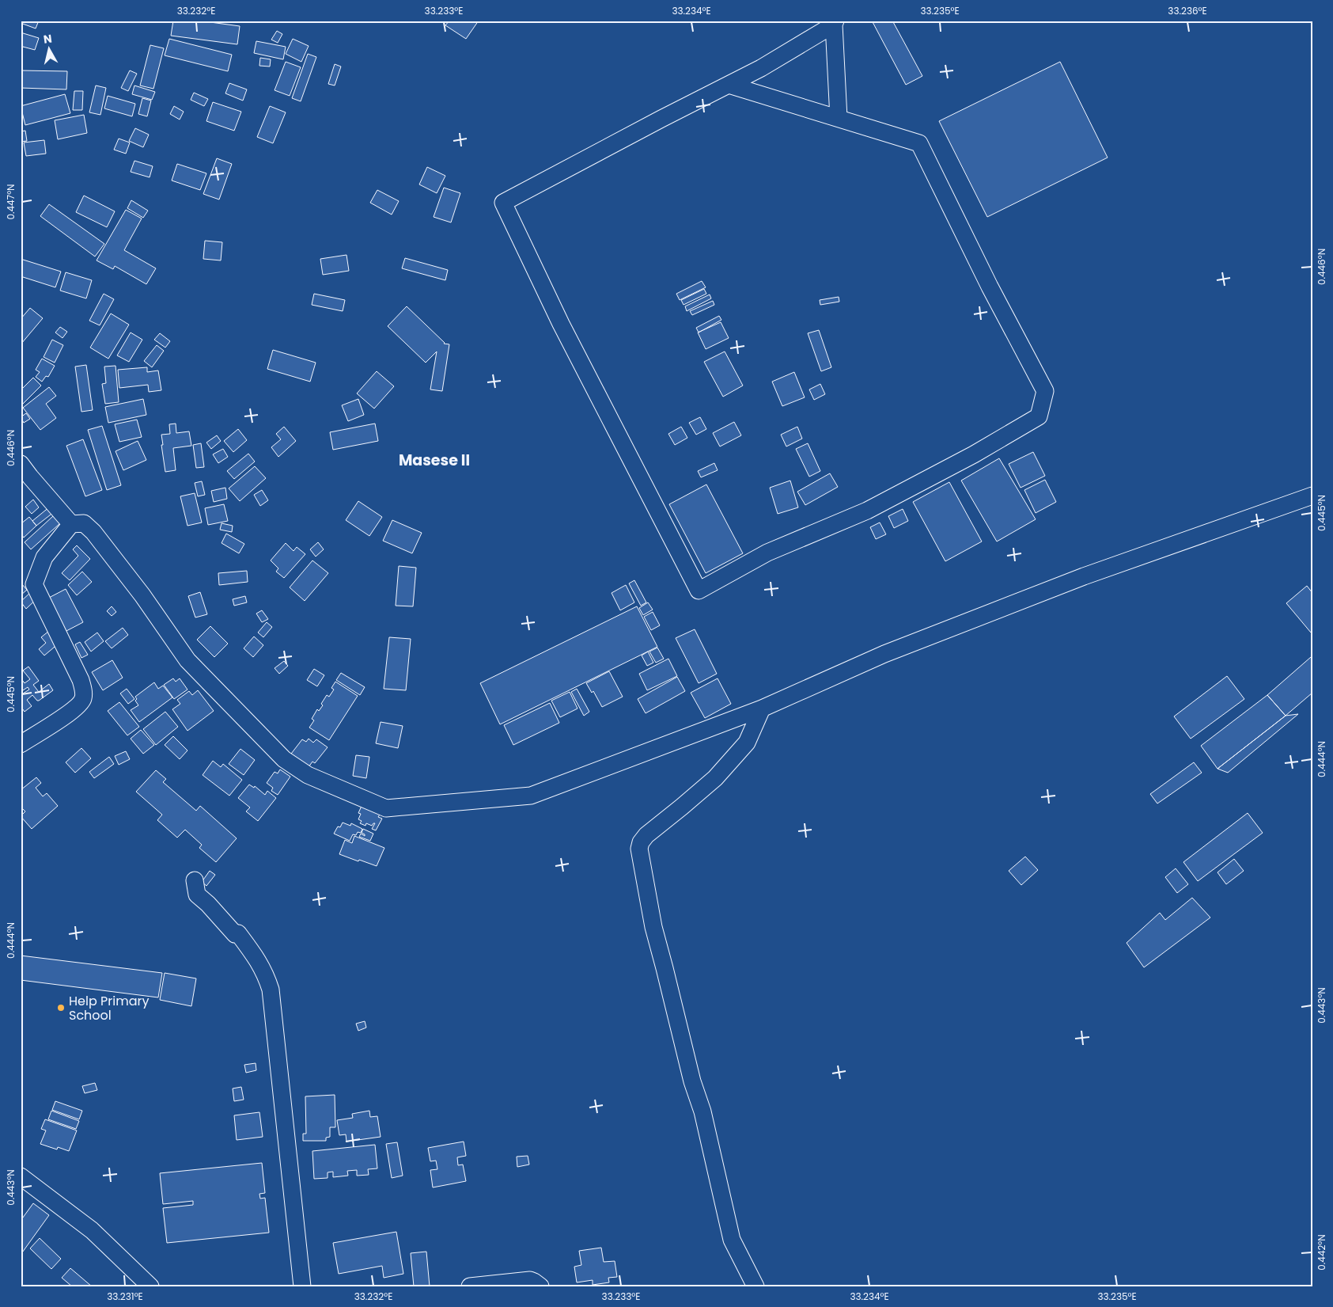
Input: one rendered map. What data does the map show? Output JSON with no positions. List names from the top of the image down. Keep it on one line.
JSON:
{"districts":["Masese II"],"places":["Help Primary School"],"north":"top","coordinates":["33.232°E","33.233°E","33.234°E","33.235°E","33.236°E","0.447°N","0.446°N","0.445°N","0.444°N","0.443°N","0.442°N","33.231°E"]}
